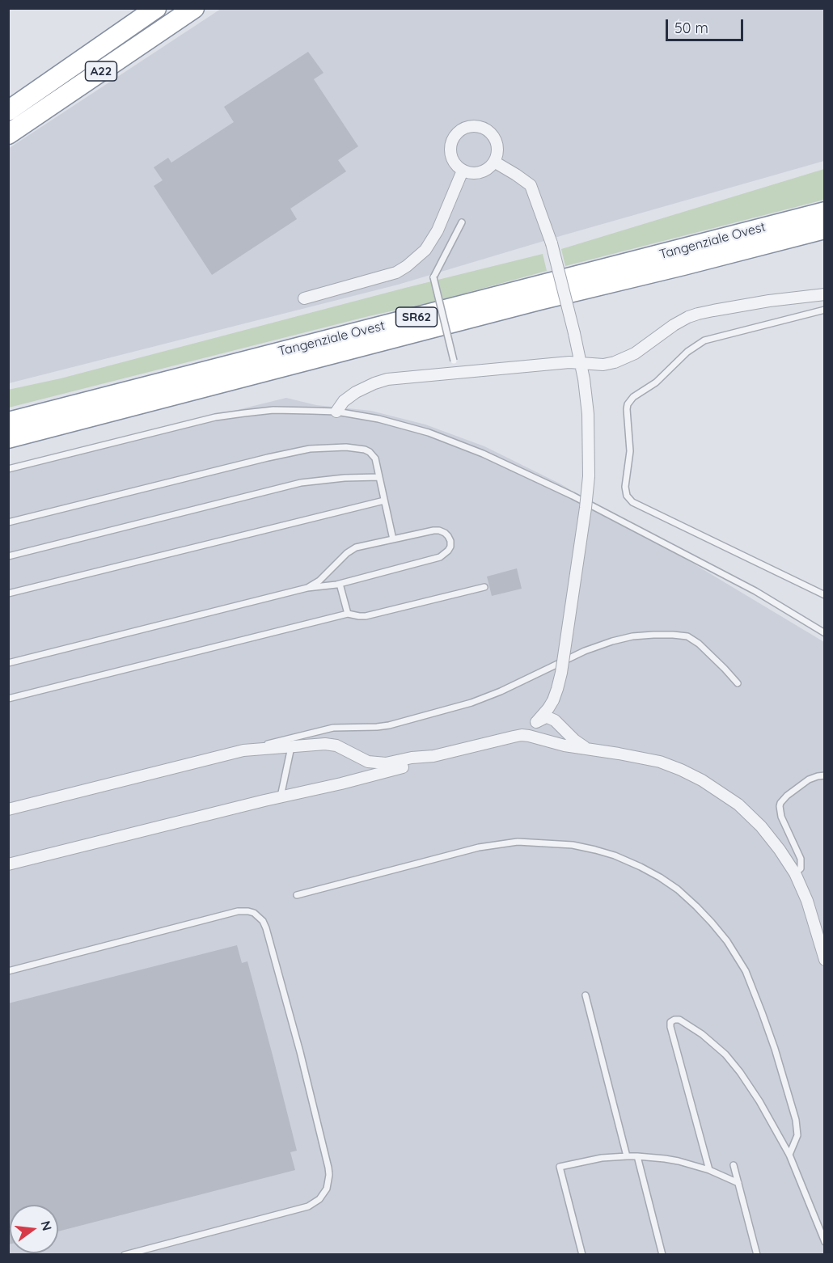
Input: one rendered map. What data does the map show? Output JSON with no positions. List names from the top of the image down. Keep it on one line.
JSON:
{"streets":{"highway":["A22","Tangenziale Ovest","SR62"]},"scale_bar":"50 m","north":"right"}
